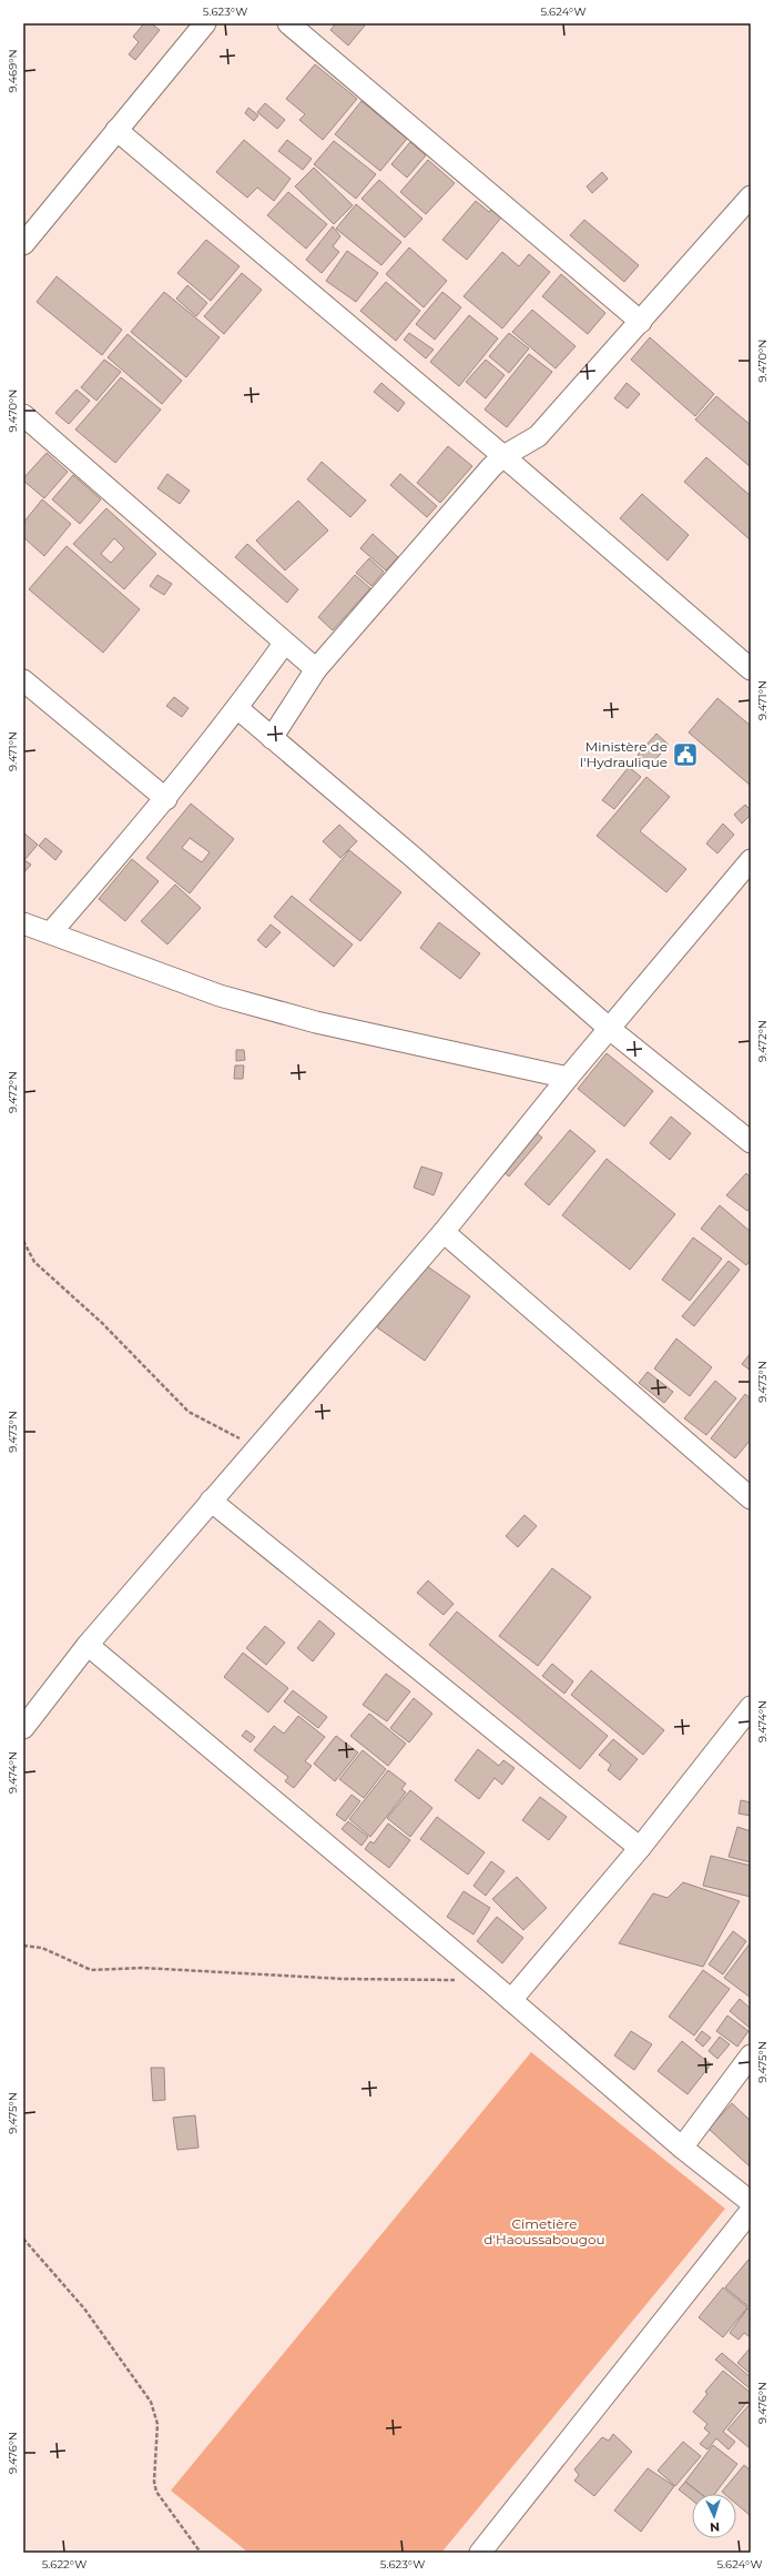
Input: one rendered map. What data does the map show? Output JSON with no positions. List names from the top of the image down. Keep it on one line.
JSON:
{"parks":["Cimetière d'Haoussabougou"],"places":{"public building":["Ministère de l'Hydraulique"]},"north":"bottom","coordinates":["5.623°W","5.624°W","9.469°N","9.470°N","9.471°N","9.472°N","9.473°N","9.474°N","9.475°N","9.476°N","5.622°W"]}
